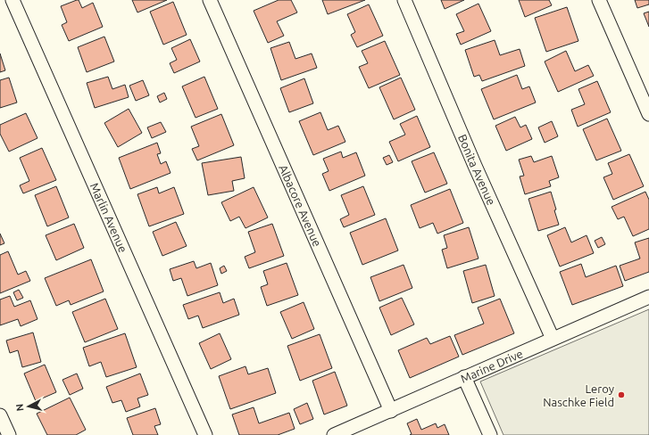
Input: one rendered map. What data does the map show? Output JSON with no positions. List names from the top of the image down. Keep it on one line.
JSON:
{"streets":{"street":["Bonita Avenue","Albacore Avenue","Marlin Avenue","Marine Drive"]},"crossings":[["Bonita Avenue","Marine Drive"],["Albacore Avenue","Marine Drive"]],"places":["Leroy Naschke Field"],"north":"left"}
